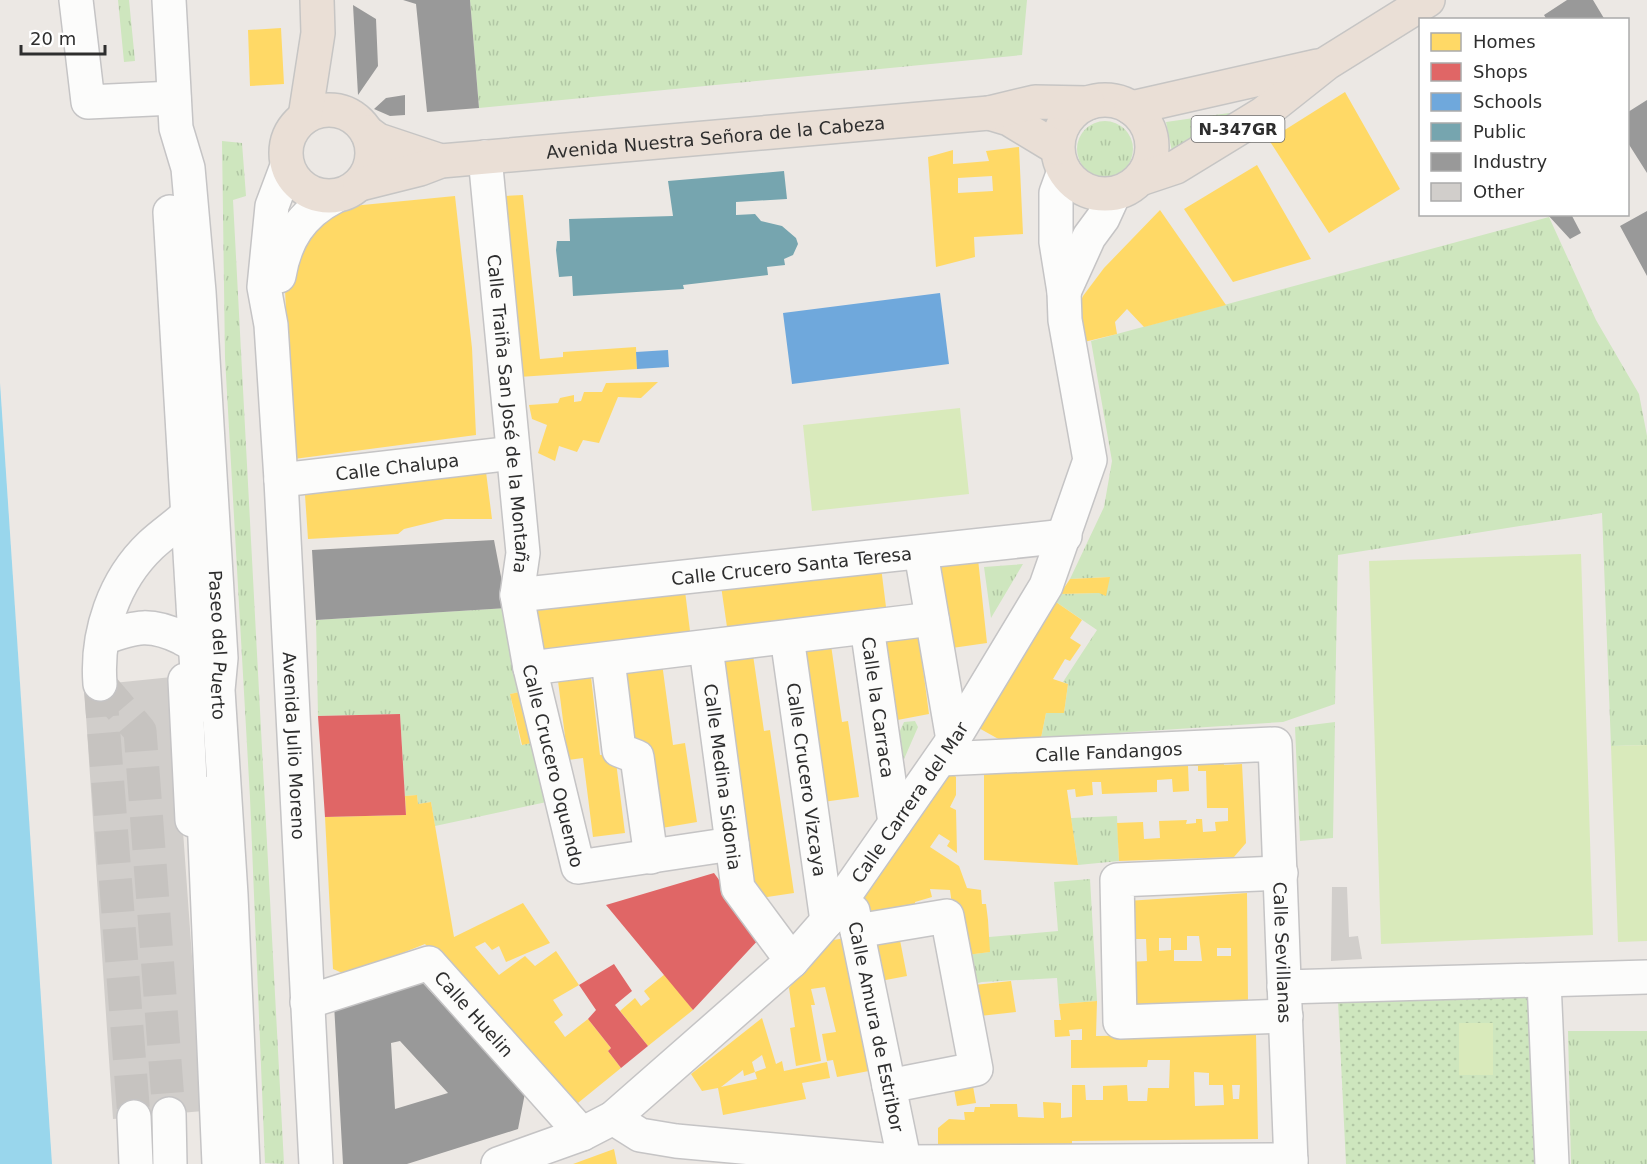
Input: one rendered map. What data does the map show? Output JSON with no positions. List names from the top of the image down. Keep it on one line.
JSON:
{"streets":{"highway":["N-347GR","Avenida Nuestra Señora de la Cabeza"],"street":["Calle Traiña San José de la Montaña","Calle Chalupa","Calle Crucero Santa Teresa","Paseo del Puerto","Calle la Carraca","Avenida Julio Moreno","Calle Fandangos","Calle Crucero Oquendo","Calle Medina Sidonia","Calle Crucero Vizcaya","Calle Carrera del Mar","Calle Sevillanas","Calle Huelin","Calle Amura de Estribor"]},"crossings":[["N-347GR","Avenida Nuestra Señora de la Cabeza"],["N-347GR","Calle Carrera del Mar"],["Avenida Nuestra Señora de la Cabeza","Calle Traiña San José de la Montaña"],["Avenida Nuestra Señora de la Cabeza","Avenida Julio Moreno"],["Avenida Nuestra Señora de la Cabeza","Calle Carrera del Mar"],["Calle Traiña San José de la Montaña","Calle Chalupa"],["Calle Traiña San José de la Montaña","Calle Crucero Santa Teresa"],["Calle Traiña San José de la Montaña","Calle Crucero Oquendo"],["Calle Chalupa","Avenida Julio Moreno"],["Calle Crucero Santa Teresa","Calle Carrera del Mar"],["Calle la Carraca","Calle Crucero Oquendo"],["Calle la Carraca","Calle Carrera del Mar"],["Avenida Julio Moreno","Calle Huelin"],["Calle Fandangos","Calle Carrera del Mar"],["Calle Fandangos","Calle Sevillanas"],["Calle Crucero Oquendo","Calle Medina Sidonia"],["Calle Crucero Oquendo","Calle Crucero Vizcaya"],["Calle Medina Sidonia","Calle Carrera del Mar"],["Calle Crucero Vizcaya","Calle Carrera del Mar"],["Calle Crucero Vizcaya","Calle Amura de Estribor"],["Calle Carrera del Mar","Calle Huelin"],["Calle Carrera del Mar","Calle Amura de Estribor"]],"legend":["Homes","Shops","Schools","Public","Industry","Other"],"scale_bar":"20 m"}
